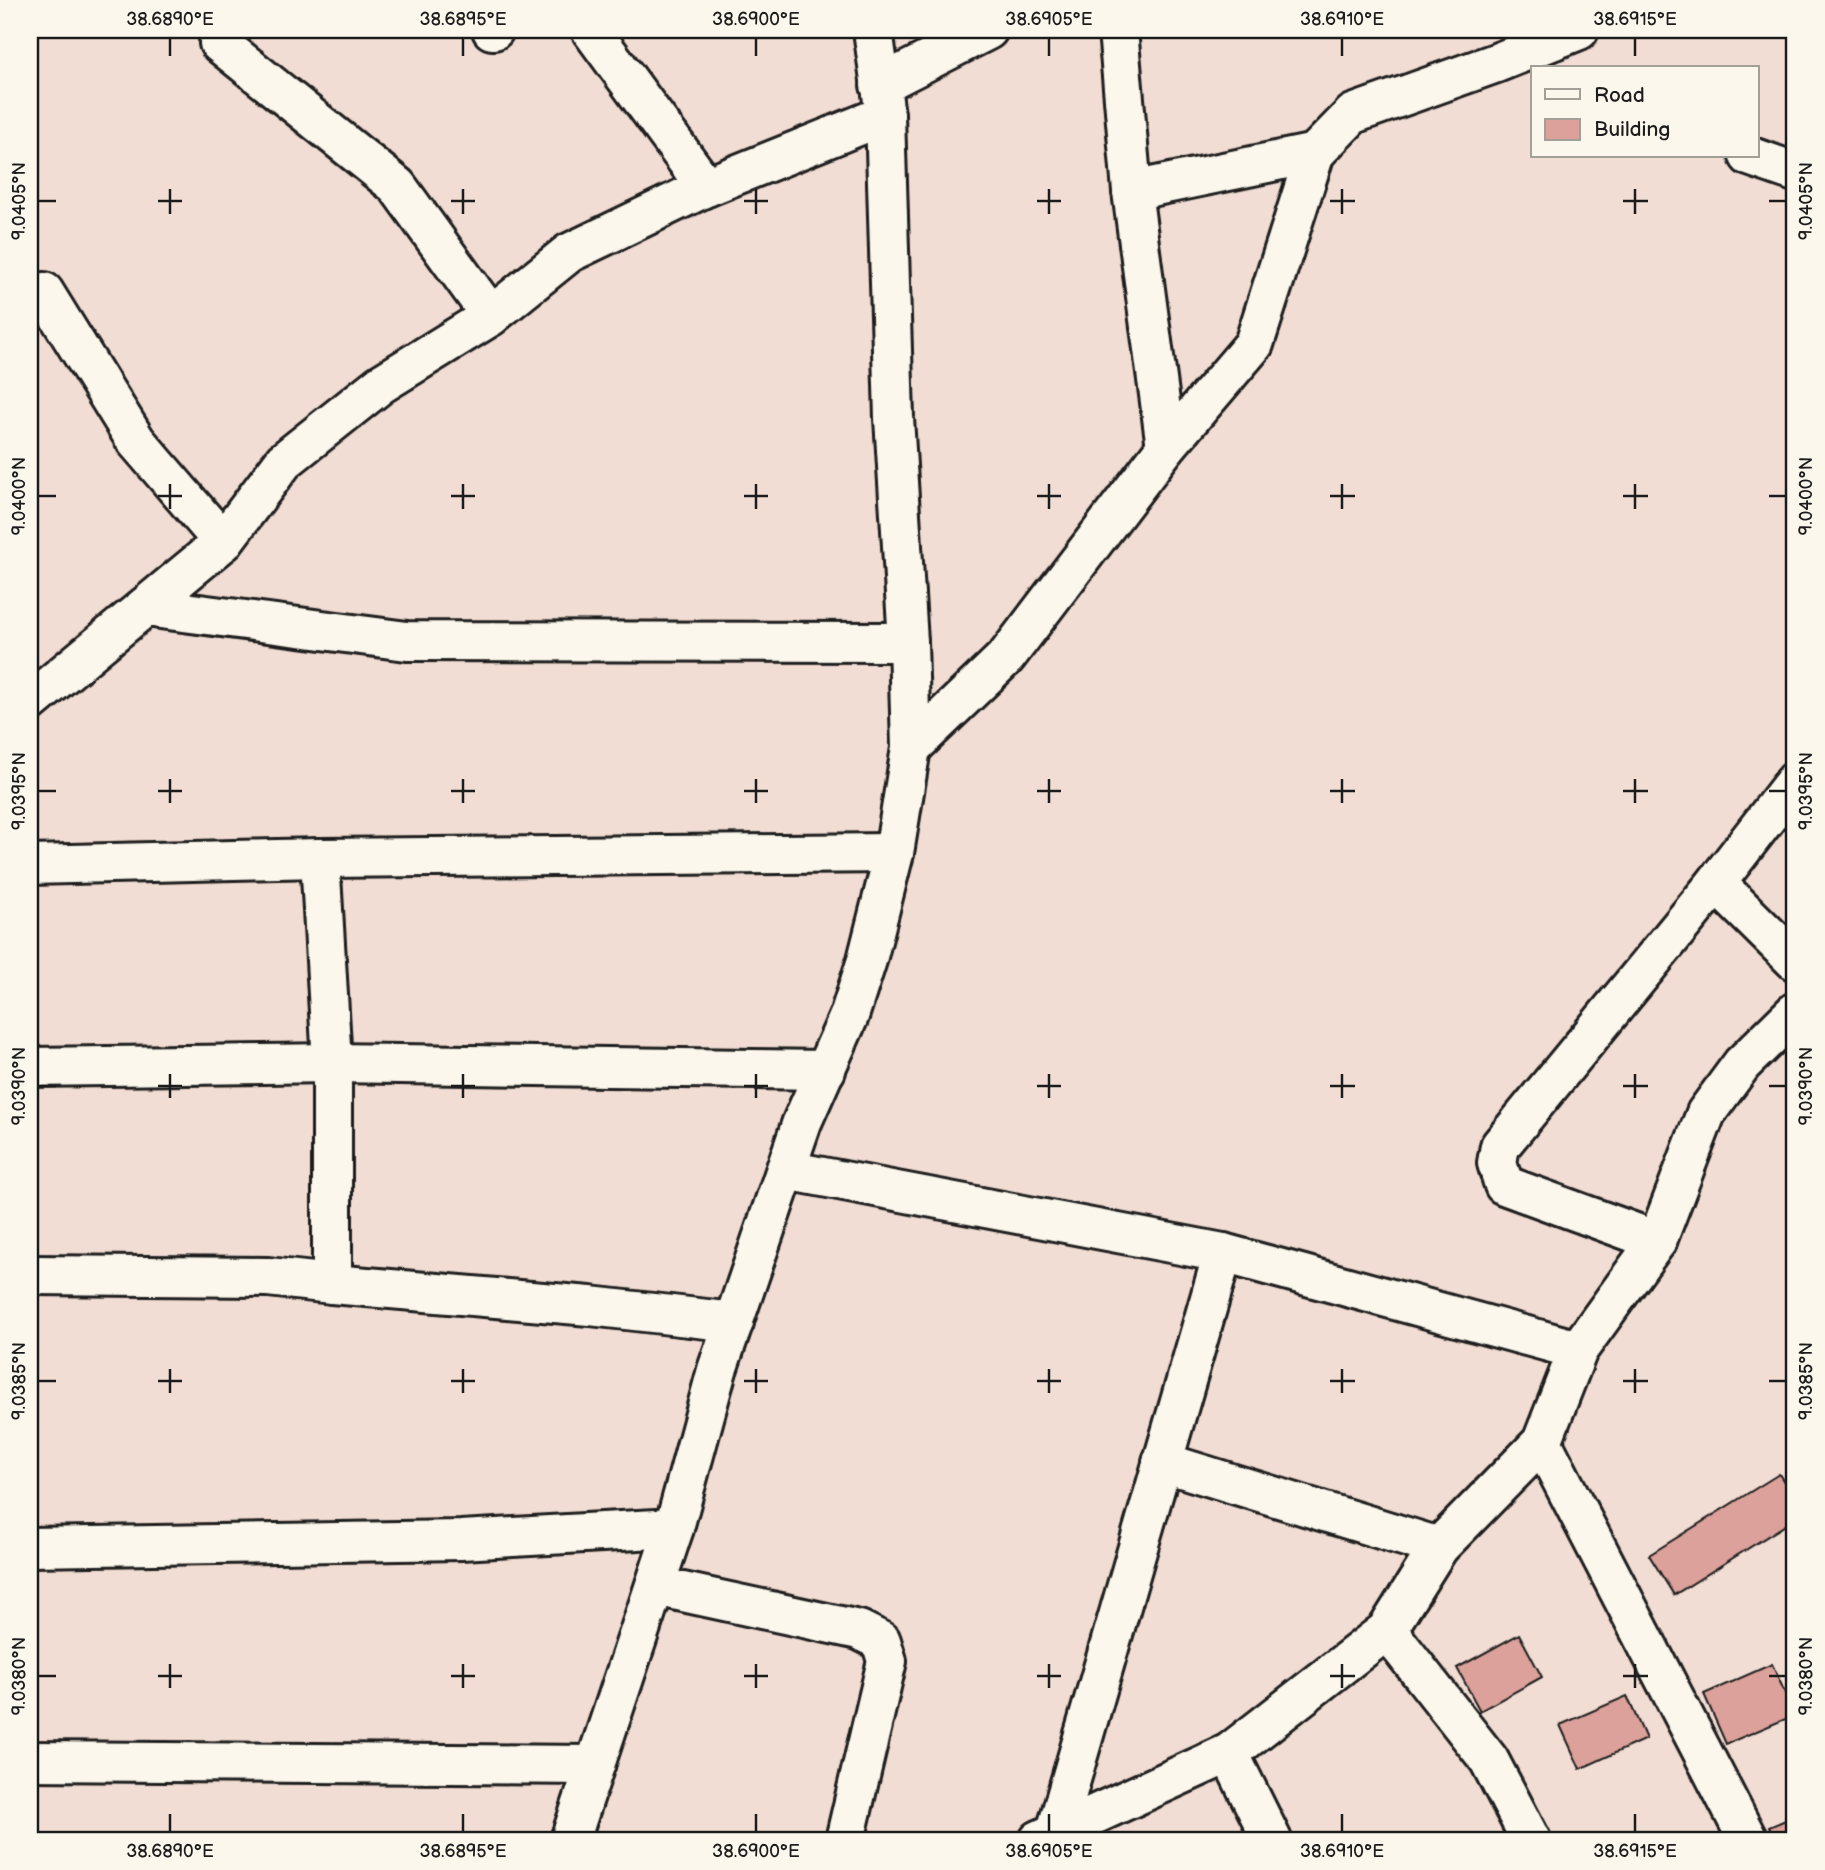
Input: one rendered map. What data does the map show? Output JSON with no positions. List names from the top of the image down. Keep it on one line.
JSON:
{"legend":["Road","Building"],"coordinates":["38.6890°E","38.6895°E","38.6900°E","38.6905°E","38.6910°E","38.6915°E","9.0405°N","9.0400°N","9.0395°N","9.0390°N","9.0385°N","9.0380°N"]}
